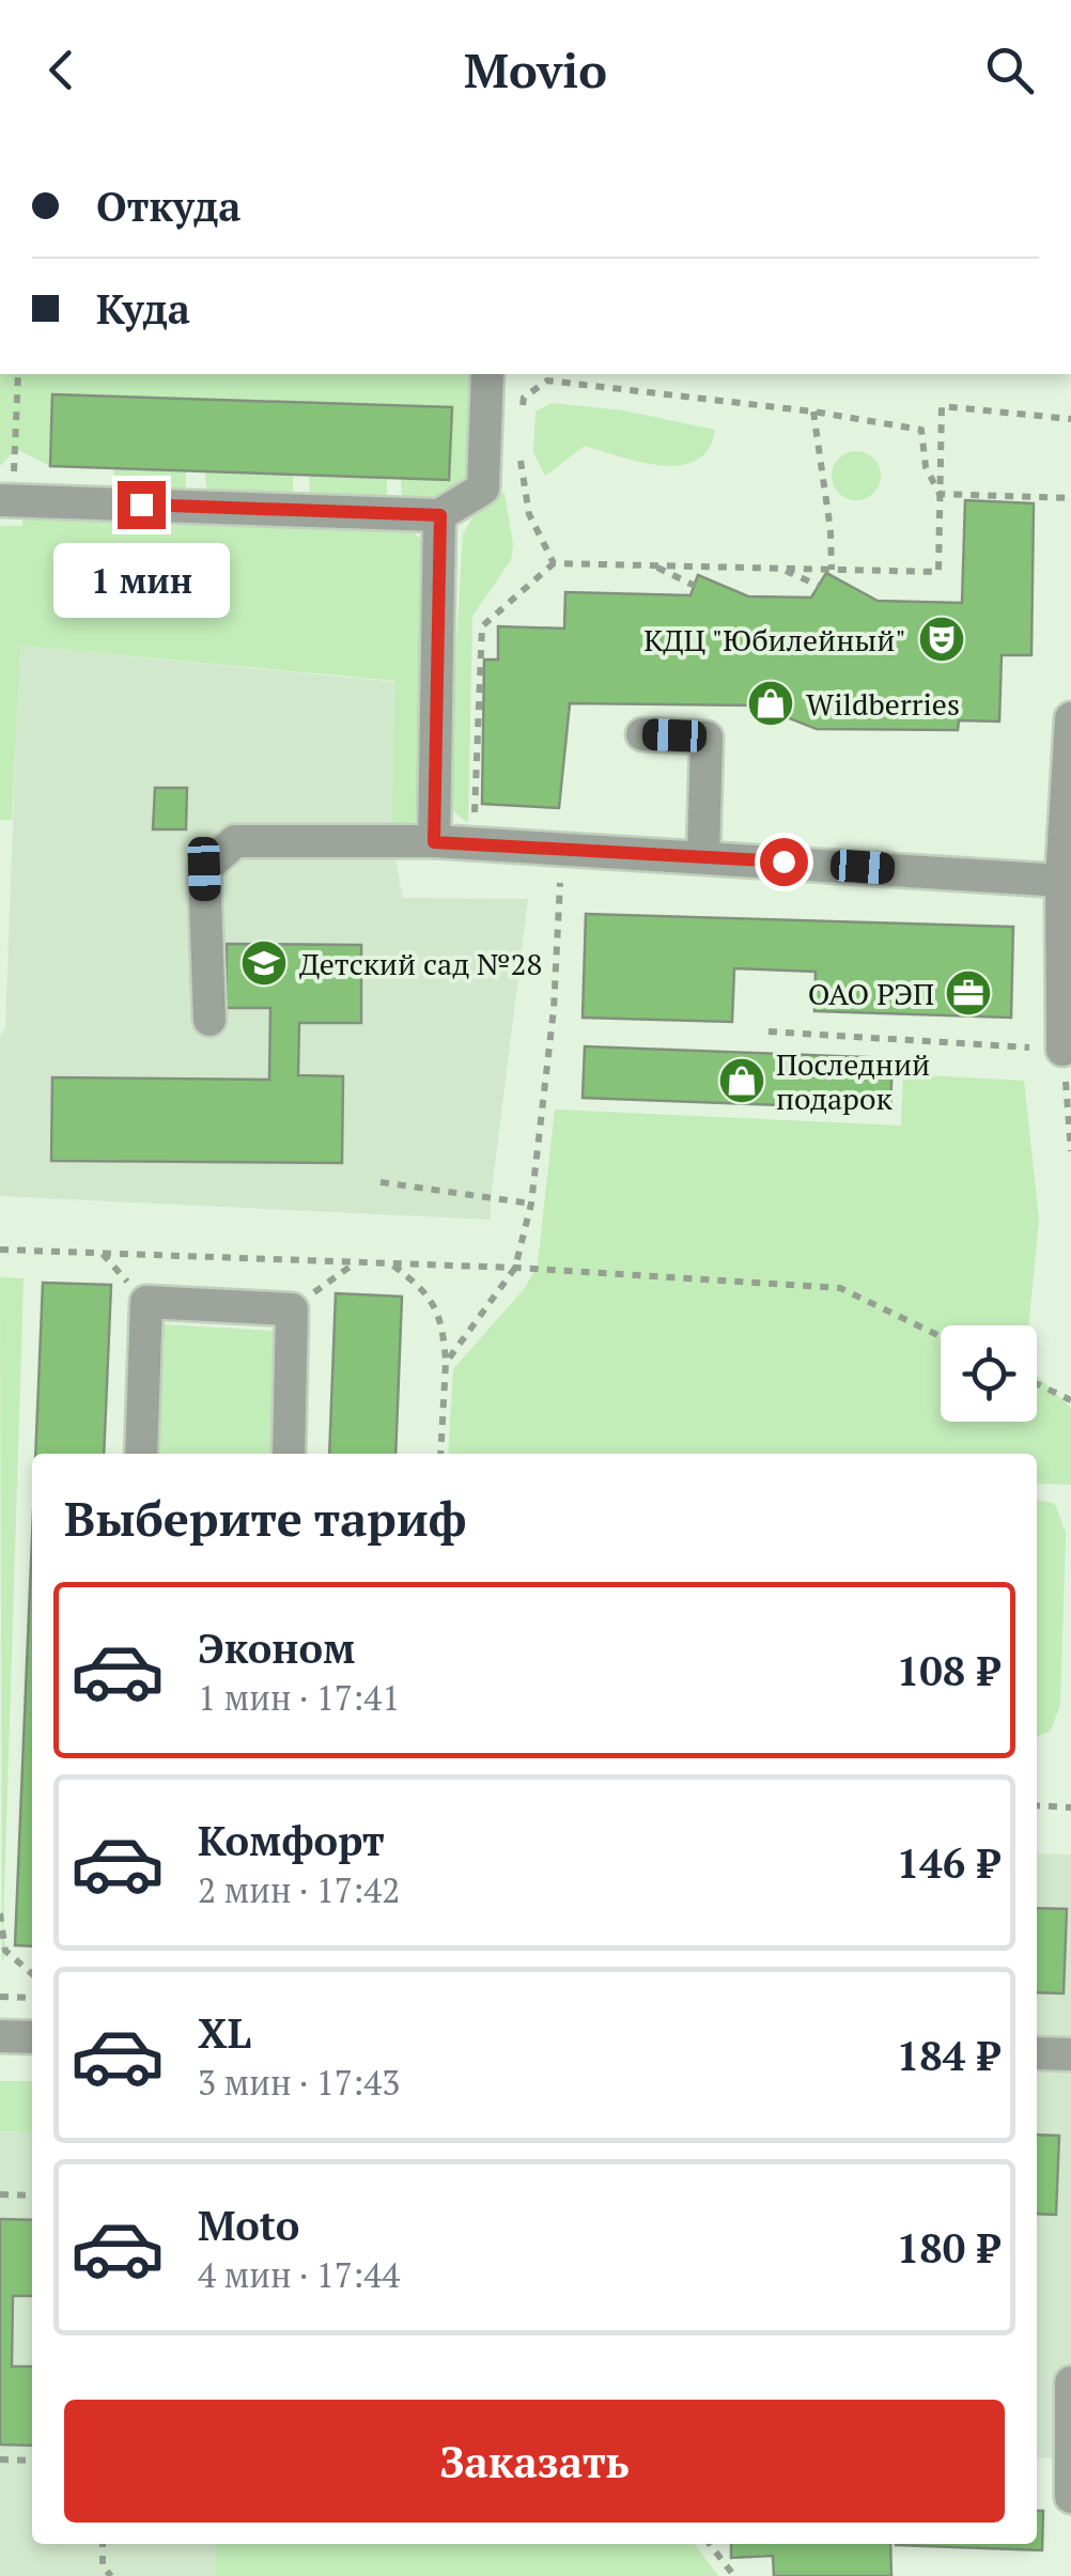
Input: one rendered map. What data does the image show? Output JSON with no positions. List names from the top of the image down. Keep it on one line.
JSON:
{"places":{"theatre":["КДЦ \"Юбилейный\""],"shop":["Wildberries","Последний подарок"],"school or university":["Детский сад №28"],"office":["ОАО РЭП"]},"page":{"header":"Movio","banner":["Откуда","Куда"],"bubble":"1 мин","heading":"Выберите тариф","list":[{"name":"Эконом","note":"1 мин · 17:41","value":"108 ₽"},{"name":"Комфорт","note":"2 мин · 17:42","value":"146 ₽"},{"name":"XL","note":"3 мин · 17:43","value":"184 ₽"},{"name":"Moto","note":"4 мин · 17:44","value":"180 ₽"}],"buttons":"Заказать"}}
